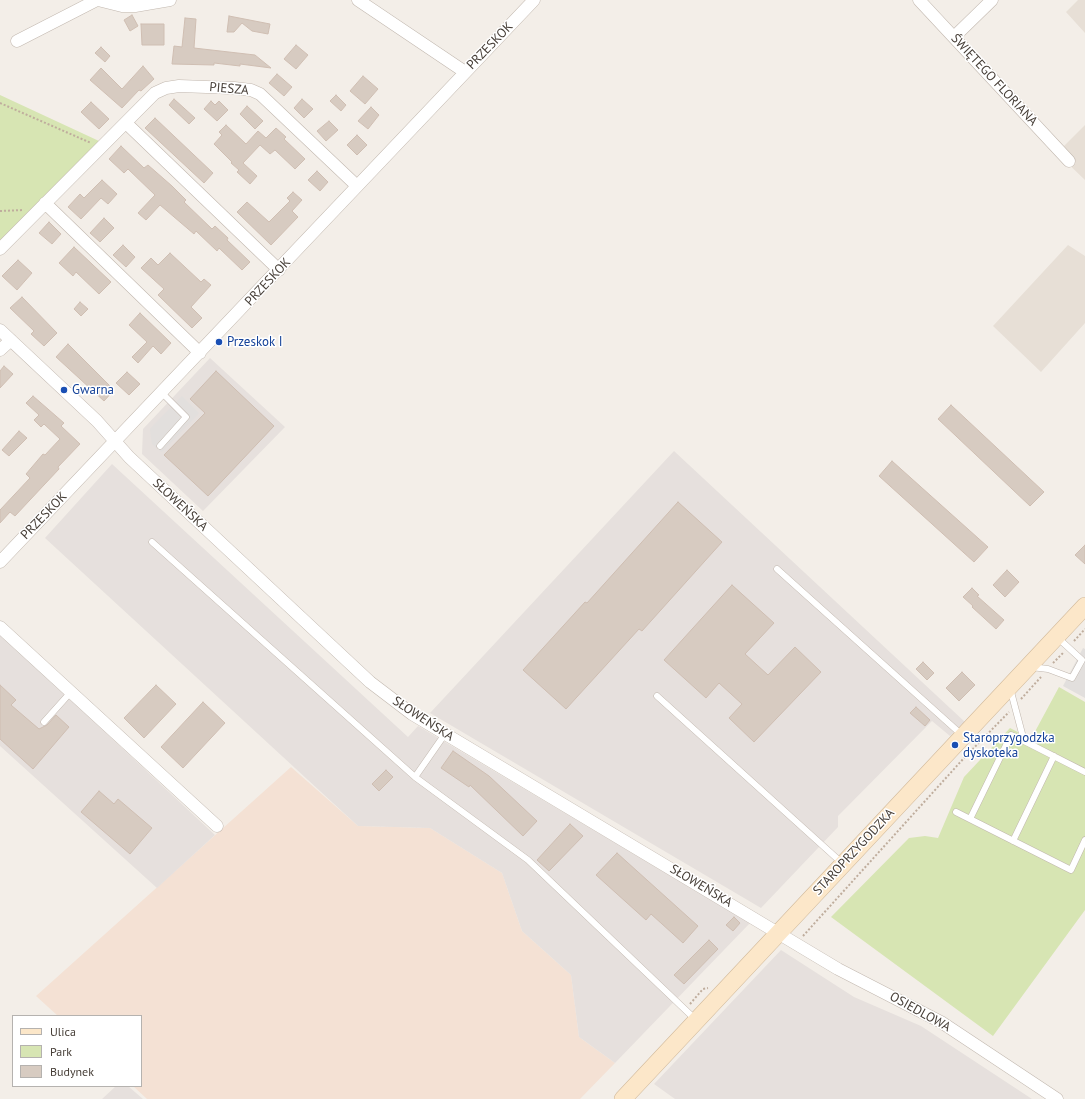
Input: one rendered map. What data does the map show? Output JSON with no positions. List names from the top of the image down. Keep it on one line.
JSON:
{"streets":{"street":["PRZESKOK","ŚWIĘTEGO FLORIANA","PIESZA","SŁOWEŃSKA","STAROPRZYGODZKA","OSIEDLOWA"]},"crossings":[["PRZESKOK","PIESZA"],["PRZESKOK","SŁOWEŃSKA"],["SŁOWEŃSKA","STAROPRZYGODZKA"],["SŁOWEŃSKA","OSIEDLOWA"],["STAROPRZYGODZKA","OSIEDLOWA"]],"places":["Przeskok I","Gwarna","Staroprzygodzka dyskoteka"],"legend":["Ulica","Park","Budynek"]}
